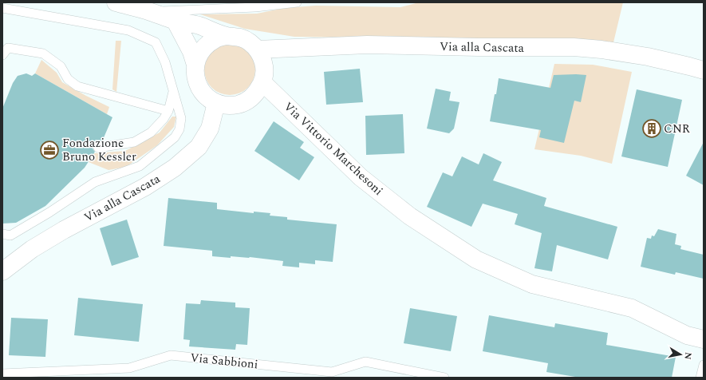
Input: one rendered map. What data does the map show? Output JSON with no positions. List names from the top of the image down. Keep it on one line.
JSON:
{"streets":{"street":["Via alla Cascata","Via Vittorio Marchesoni"],"lane":["Via Sabbioni"]},"crossings":[["Via alla Cascata","Via Vittorio Marchesoni"]],"places":{"building":["CNR"],"office":["Fondazione Bruno Kessler"]},"north":"right"}
